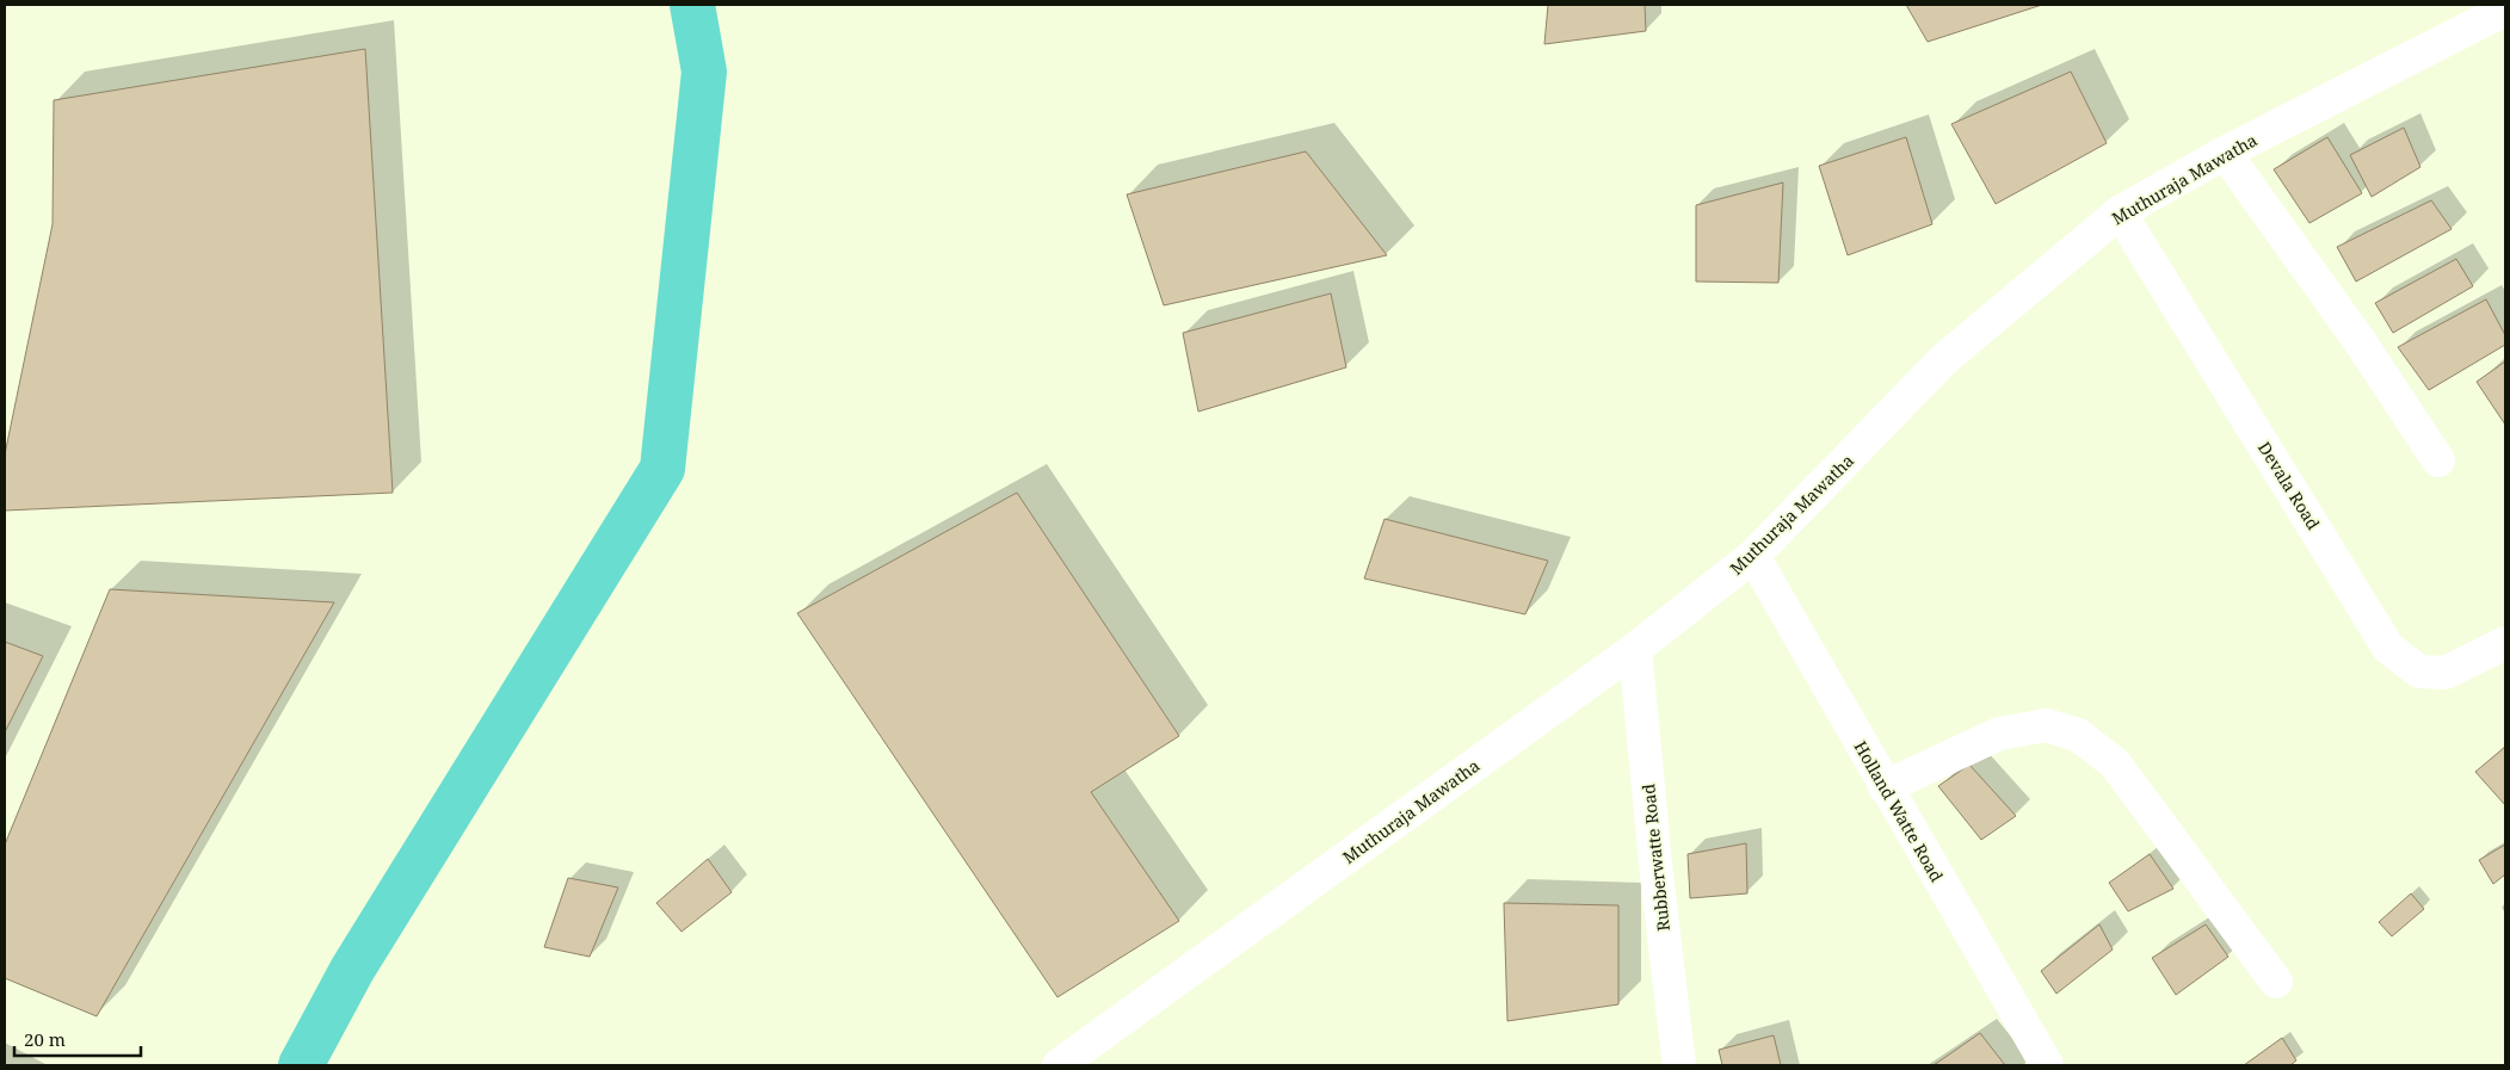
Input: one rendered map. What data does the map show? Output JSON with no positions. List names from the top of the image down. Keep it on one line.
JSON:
{"streets":{"street":["Muthuraja Mawatha","Devala Road","Holland Watte Road","Rubberwatte Road"]},"crossings":[["Muthuraja Mawatha","Devala Road"],["Muthuraja Mawatha","Holland Watte Road"],["Muthuraja Mawatha","Rubberwatte Road"]],"scale_bar":"20 m"}
